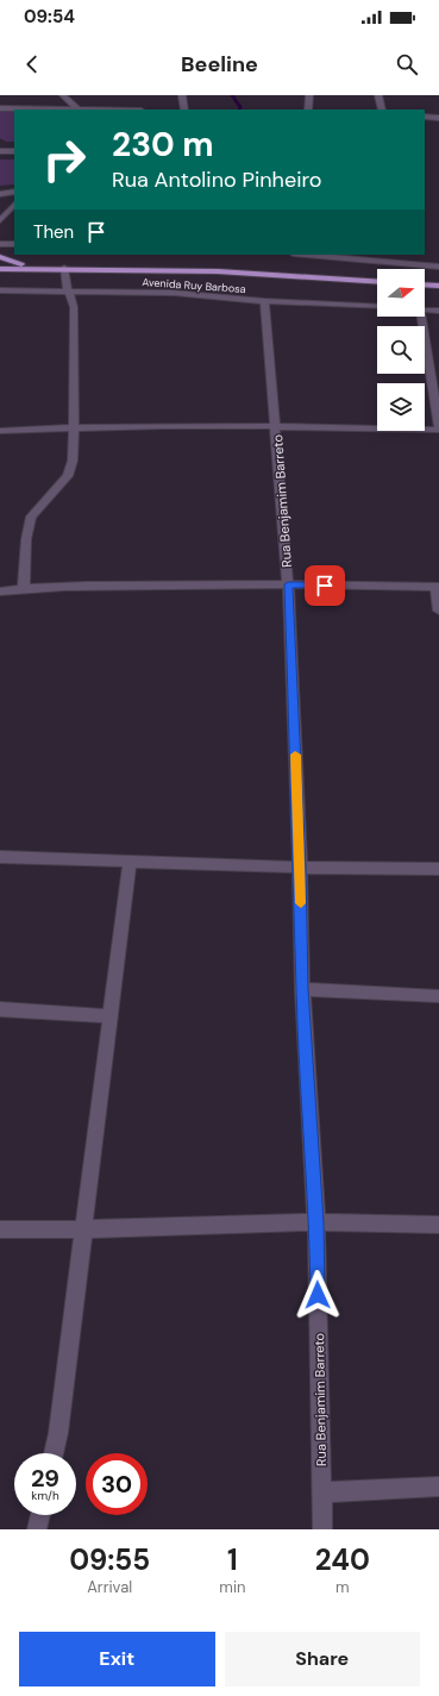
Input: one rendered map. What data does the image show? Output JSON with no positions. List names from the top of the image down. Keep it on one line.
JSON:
{"streets":{"street":["Avenida Ruy Barbosa","Rua Benjamim Barreto"]},"crossings":[["Avenida Ruy Barbosa","Rua Benjamim Barreto"]],"north":"right","page":{"status":"09:54","header":"Beeline","turn":["230 m","Rua Antolino Pinheiro"],"then":"Then","speed":"29 km/h","limit":"30","eta":["09:55","Arrival","1","min","240","m"],"buttons":["Exit","Share"]}}
